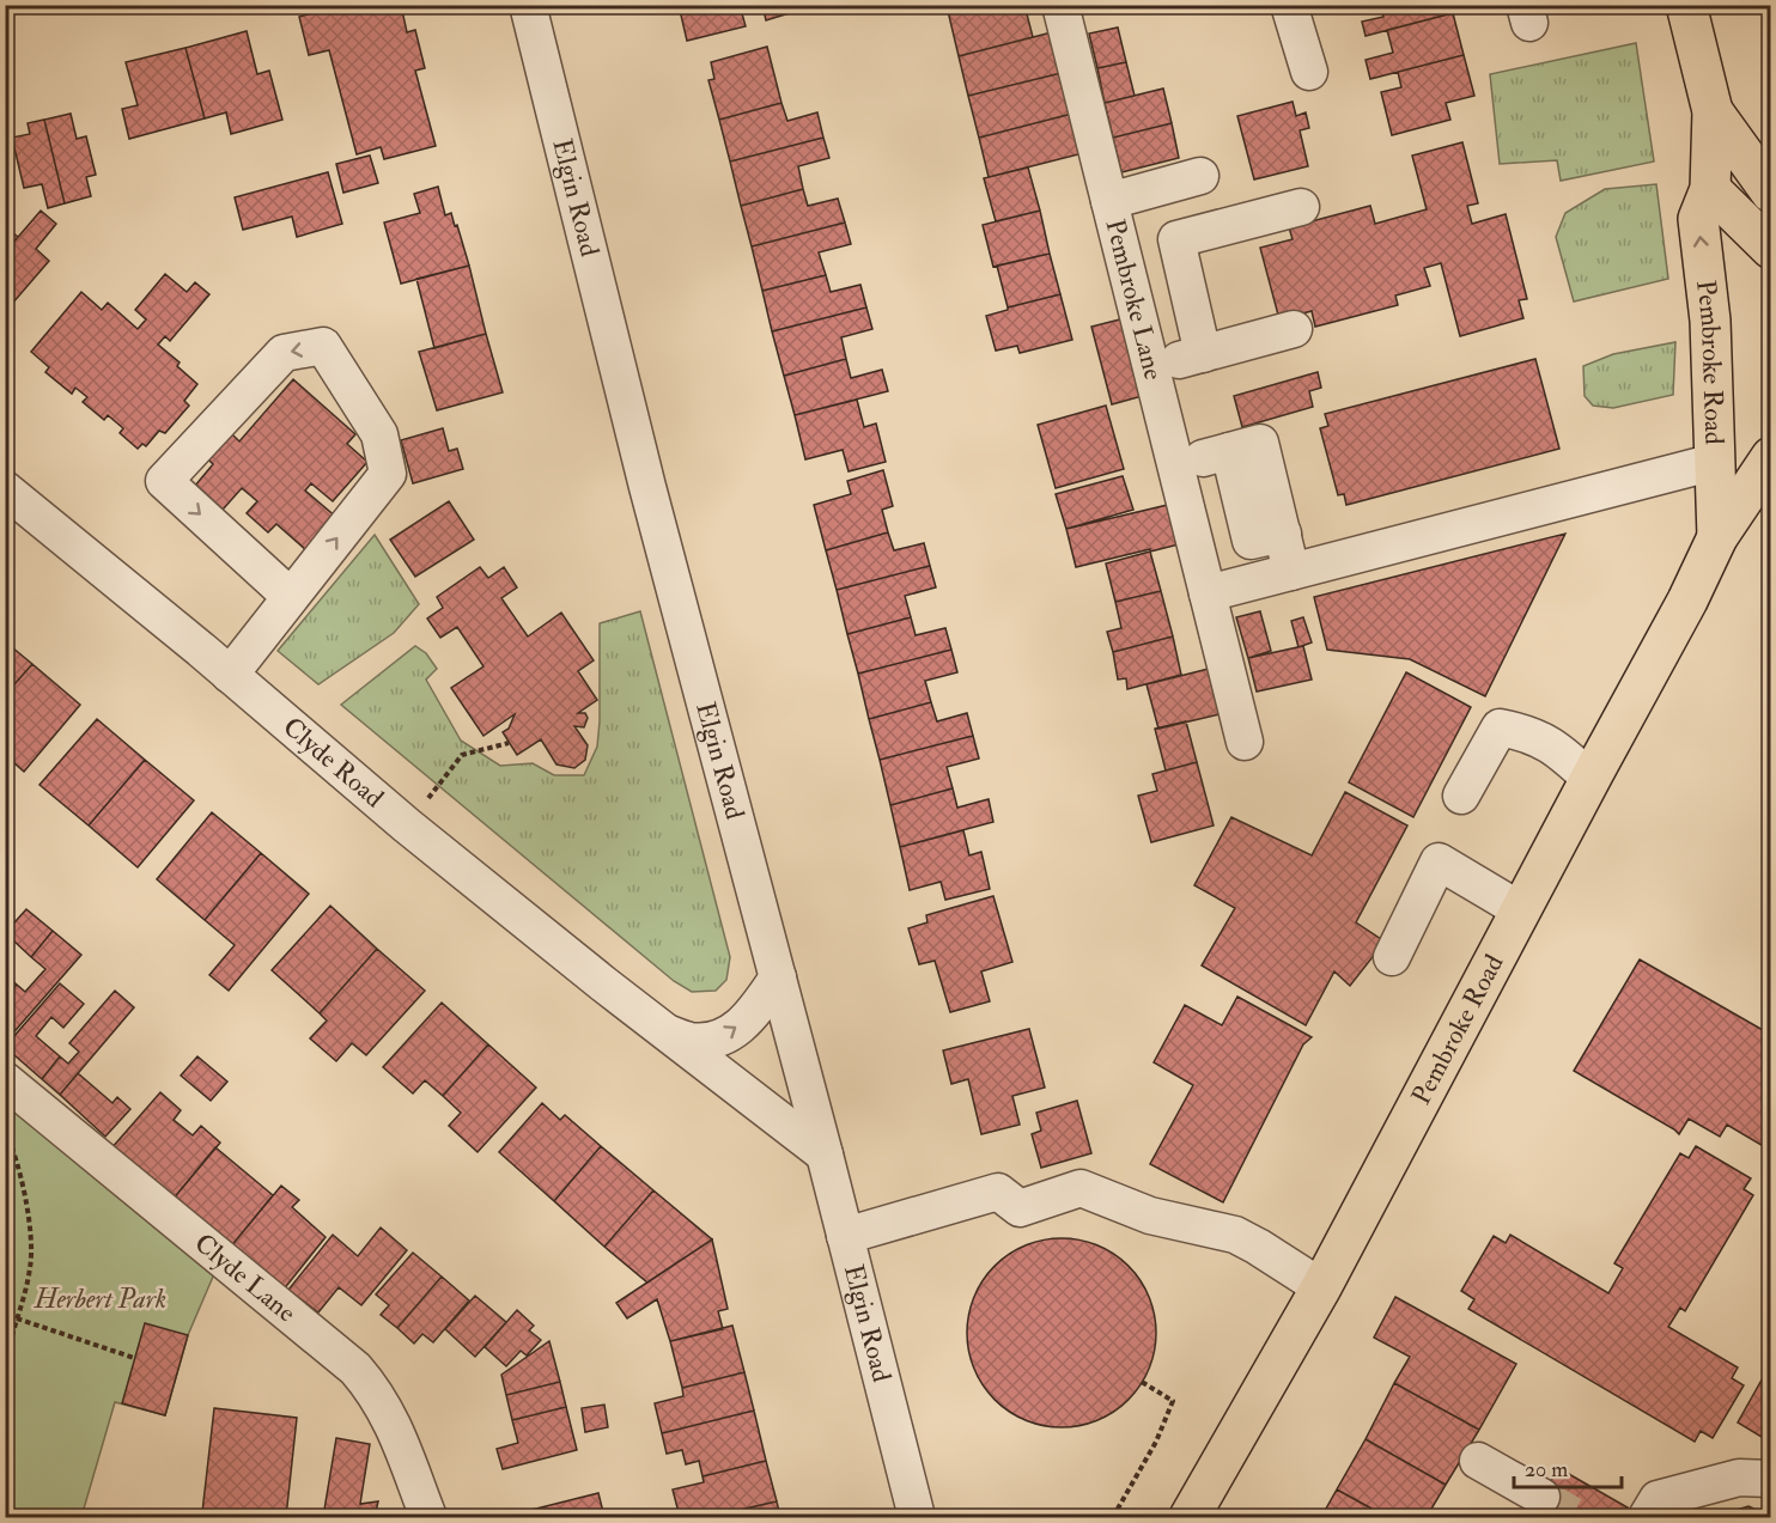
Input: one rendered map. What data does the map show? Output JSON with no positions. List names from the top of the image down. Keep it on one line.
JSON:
{"streets":{"main road":["Pembroke Road"],"street":["Elgin Road","Pembroke Lane","Clyde Road","Clyde Lane"]},"crossings":[["Elgin Road","Clyde Road"]],"parks":["Herbert Park"],"scale_bar":"20 m"}
